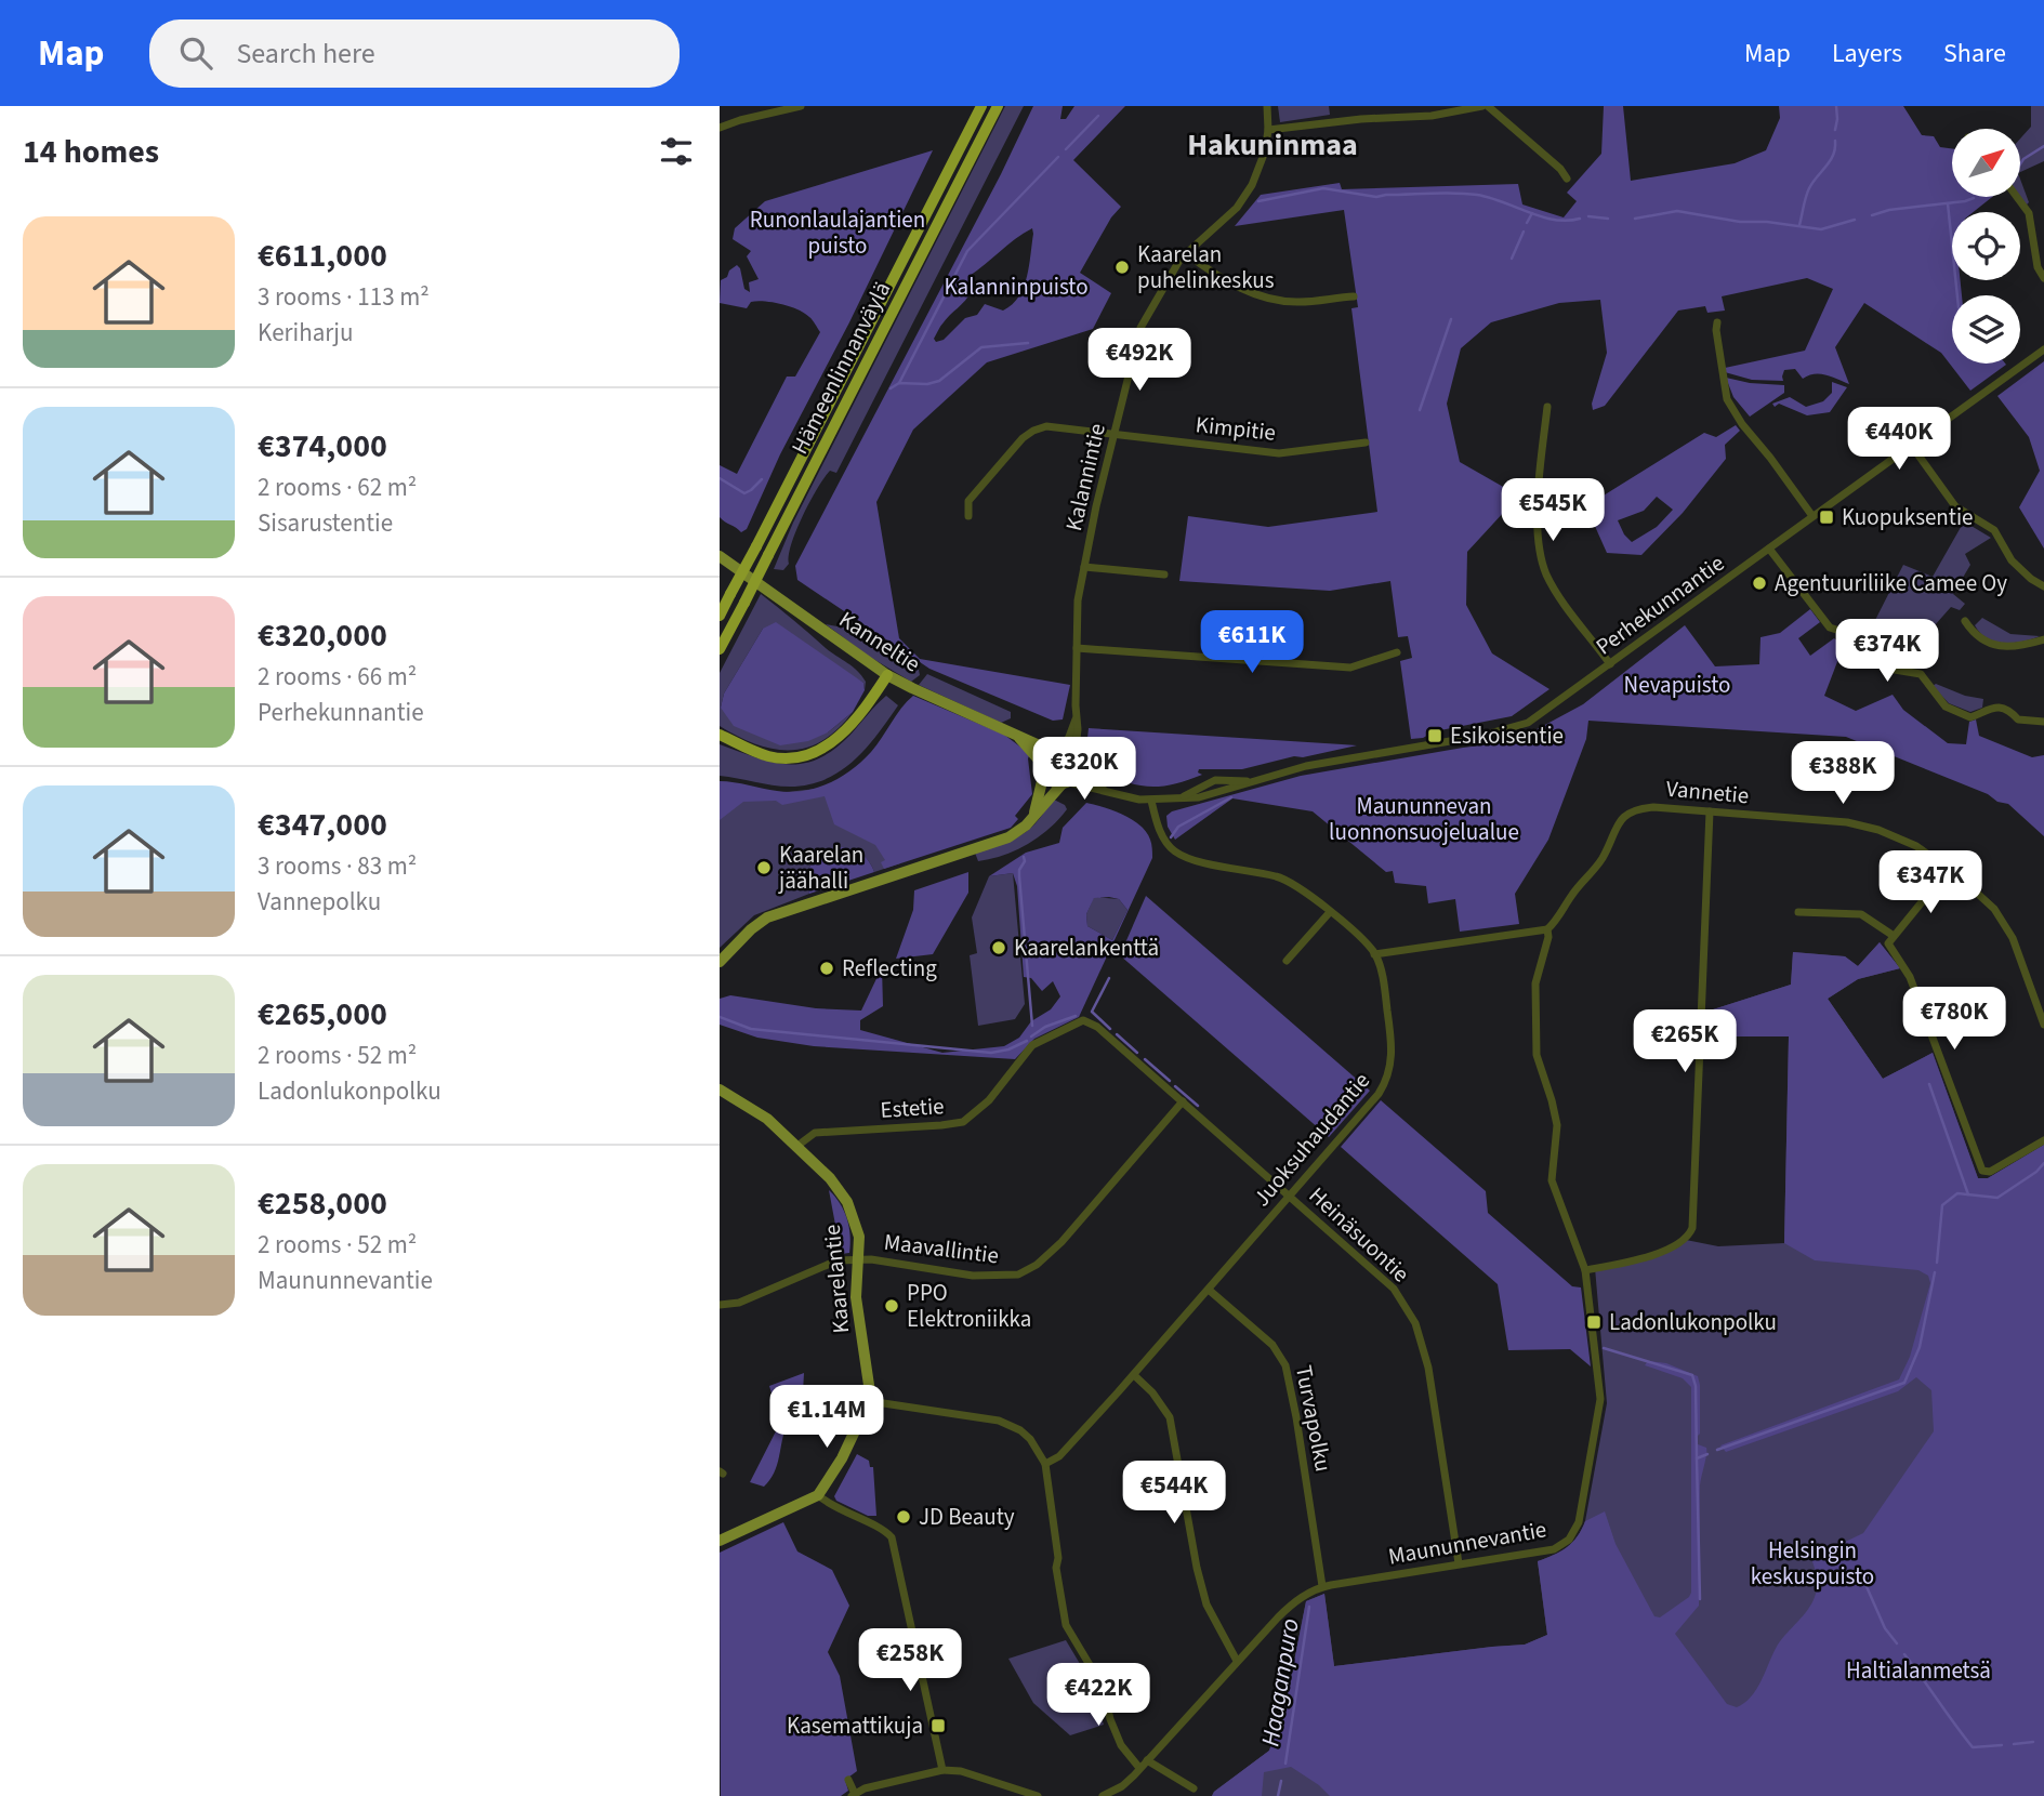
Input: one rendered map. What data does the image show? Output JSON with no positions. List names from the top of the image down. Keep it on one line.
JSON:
{"streets":{"highway":["Hämeenlinnanväylä"],"main road":["Kanneltie","Kaarelantie"],"street":["Kimpitie","Kalannintie","Perhekunnantie","Vannetie","Estetie","Juoksuhaudantie","Heinäsuontie","Maavallintie","Turvapolku","Maununnevantie"]},"crossings":[["Kimpitie","Kalannintie"],["Kalannintie","Perhekunnantie"],["Kalannintie","Kanneltie"],["Perhekunnantie","Kanneltie"],["Vannetie","Maununnevantie"],["Estetie","Heinäsuontie"],["Estetie","Kaarelantie"],["Juoksuhaudantie","Heinäsuontie"],["Juoksuhaudantie","Turvapolku"],["Heinäsuontie","Maavallintie"],["Heinäsuontie","Maununnevantie"],["Maavallintie","Kaarelantie"],["Turvapolku","Maununnevantie"]],"districts":["Hakuninmaa"],"water":["Haaganpuro"],"parks":["Runonlaulajantien puisto","Kalanninpuisto","Nevapuisto","Maununnevan luonnonsuojelualue","Helsingin keskuspuisto","Haltialanmetsä"],"places":{"other":["Kaarelan puhelinkeskus","Agentuuriliike Camee Oy","Kaarelan jäähalli","Kaarelankenttä","Reflecting","PPO Elektroniikka","JD Beauty"],"transit":["Kuopuksentie","Esikoisentie","Ladonlukonpolku","Kasemattikuja"]},"north":"top right","page":{"header":"Map","search":"Search here","nav":["Map","Layers","Share"],"heading":"14 homes","list":[{"name":"€611,000","note":"3 rooms · 113 m² · Keriharju"},{"name":"€374,000","note":"2 rooms · 62 m² · Sisarustentie"},{"name":"€320,000","note":"2 rooms · 66 m² · Perhekunnantie"},{"name":"€347,000","note":"3 rooms · 83 m² · Vannepolku"},{"name":"€265,000","note":"2 rooms · 52 m² · Ladonlukonpolku"},{"name":"€258,000","note":"2 rooms · 52 m² · Maununnevantie"}],"price":["€492K","€440K","€545K","€611K","€374K","€320K","€388K","€347K","€780K","€265K","€1.14M","€544K","€258K","€422K"]}}
